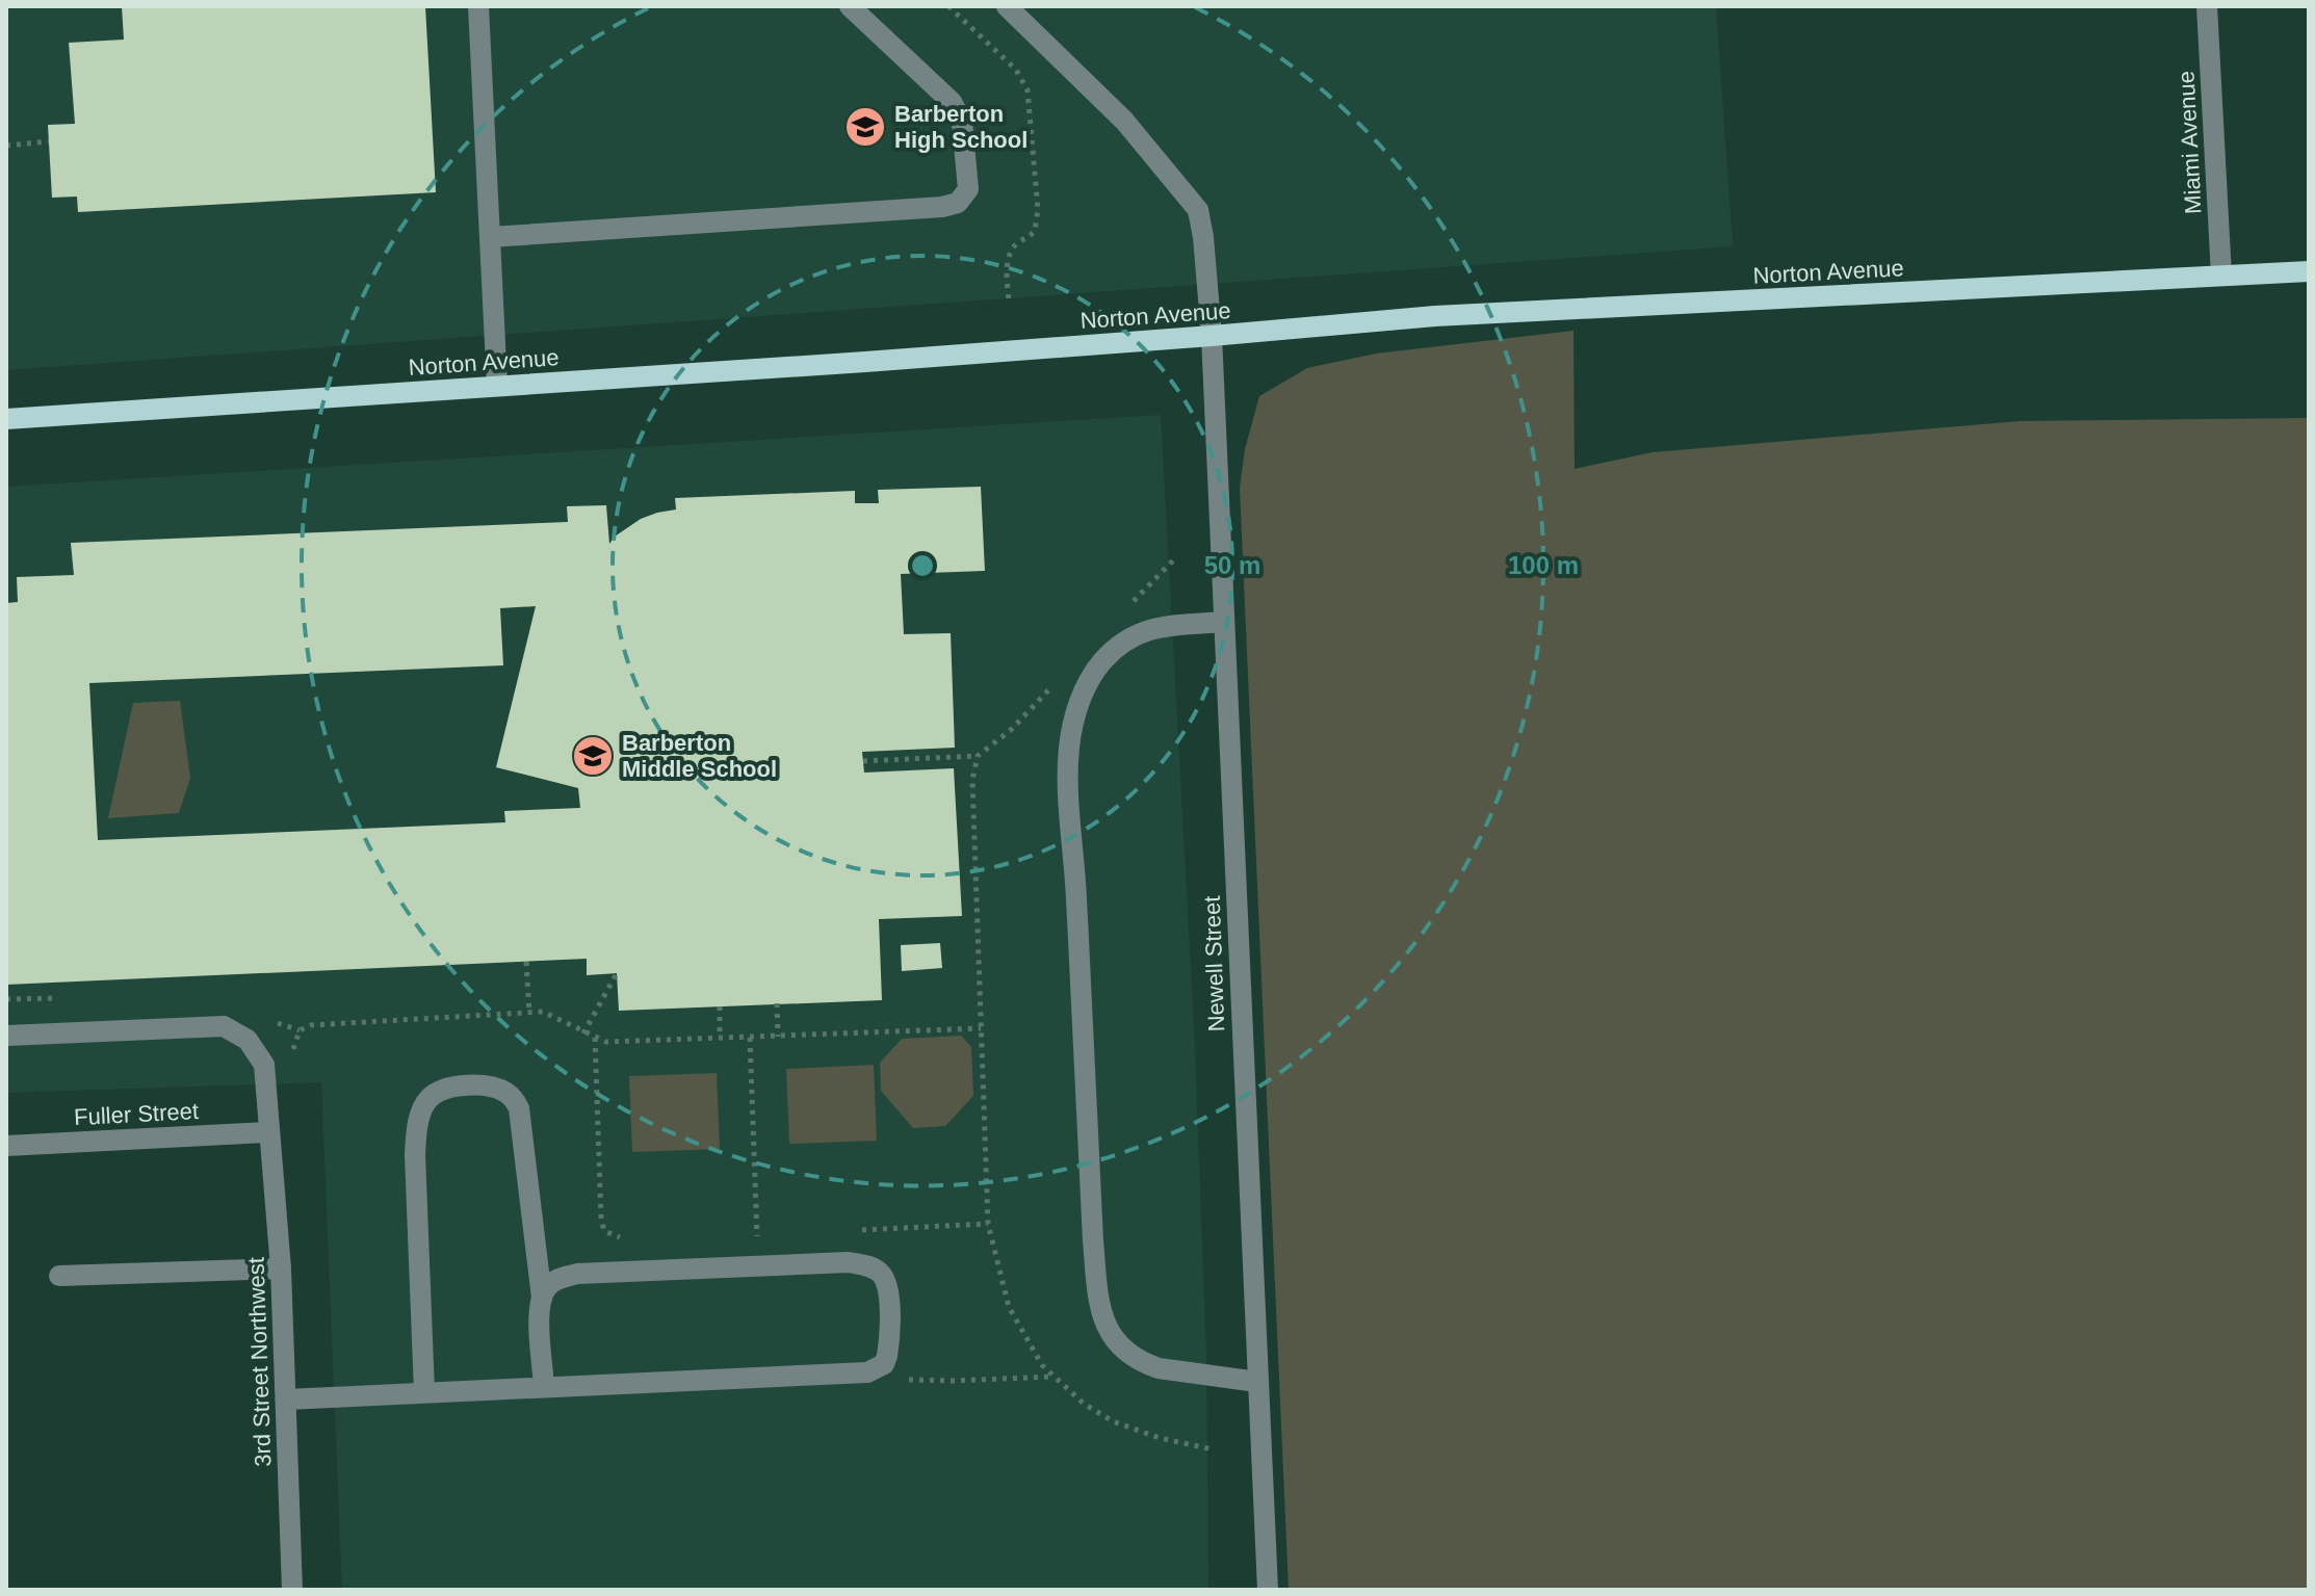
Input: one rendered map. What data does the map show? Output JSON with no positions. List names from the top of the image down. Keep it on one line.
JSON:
{"streets":{"main road":["Norton Avenue"],"street":["Miami Avenue","Newell Street","Fuller Street","3rd Street Northwest"]},"crossings":[["Miami Avenue","Norton Avenue"],["Norton Avenue","Newell Street"],["Fuller Street","3rd Street Northwest"]],"places":{"school or university":["Barberton High School","Barberton Middle School"]},"rings":["50 m","100 m"]}
